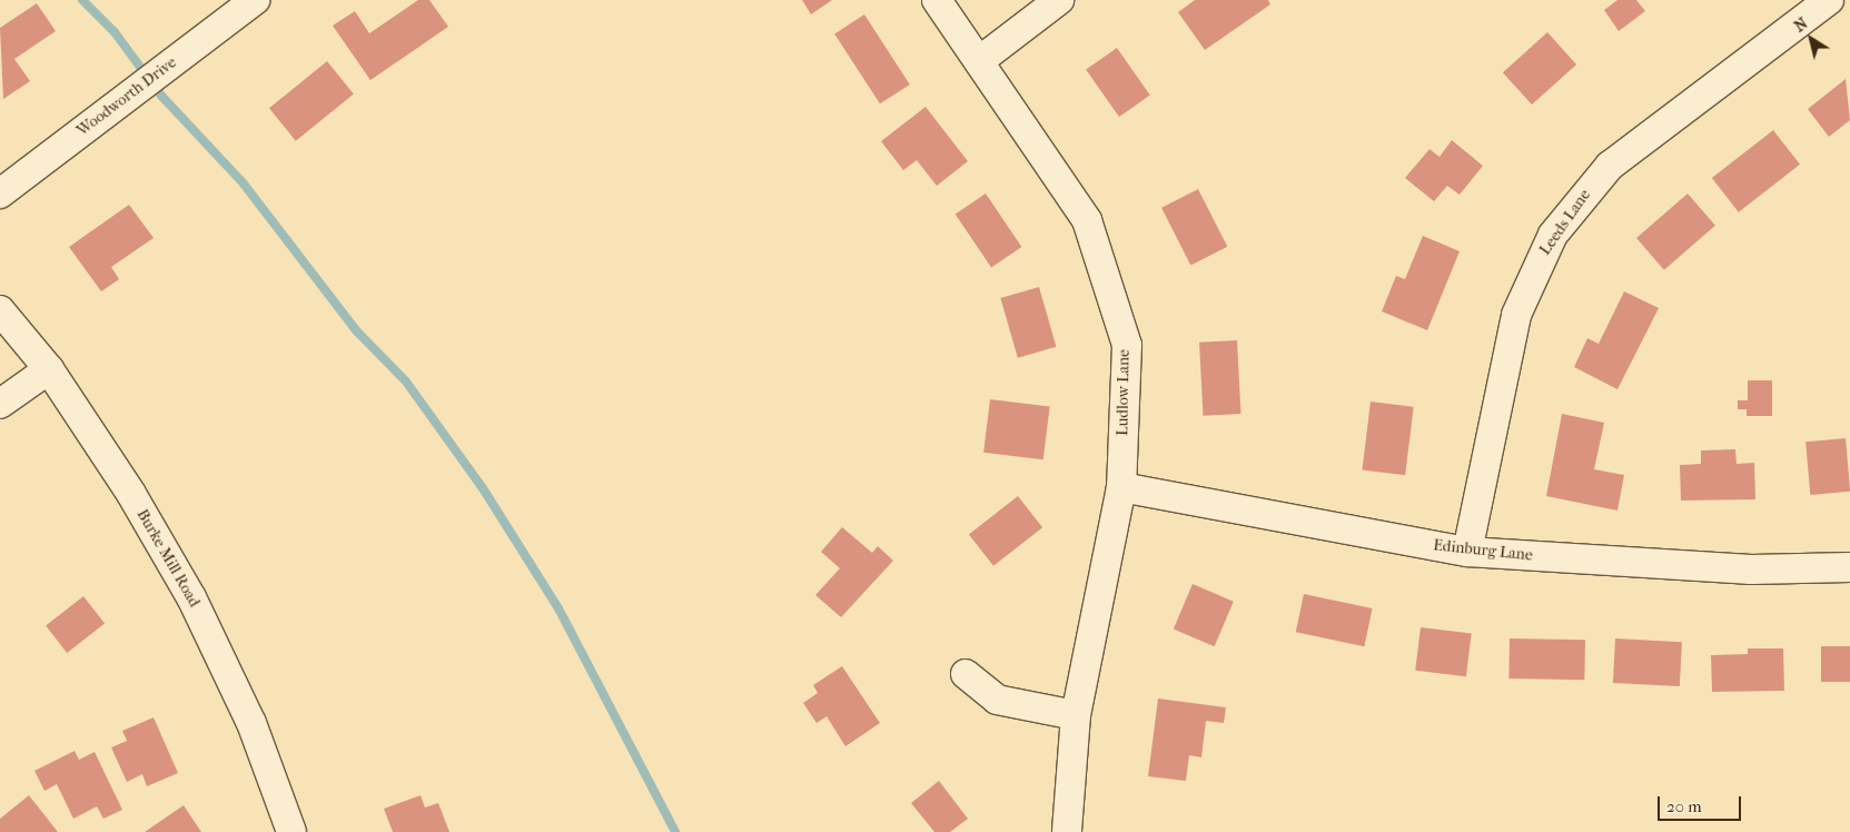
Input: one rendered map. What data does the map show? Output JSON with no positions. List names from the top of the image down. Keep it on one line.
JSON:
{"streets":{"street":["Woodworth Drive","Leeds Lane","Ludlow Lane","Edinburg Lane","Burke Mill Road"]},"crossings":[["Leeds Lane","Edinburg Lane"],["Ludlow Lane","Edinburg Lane"]],"scale_bar":"20 m","north":"top left"}
